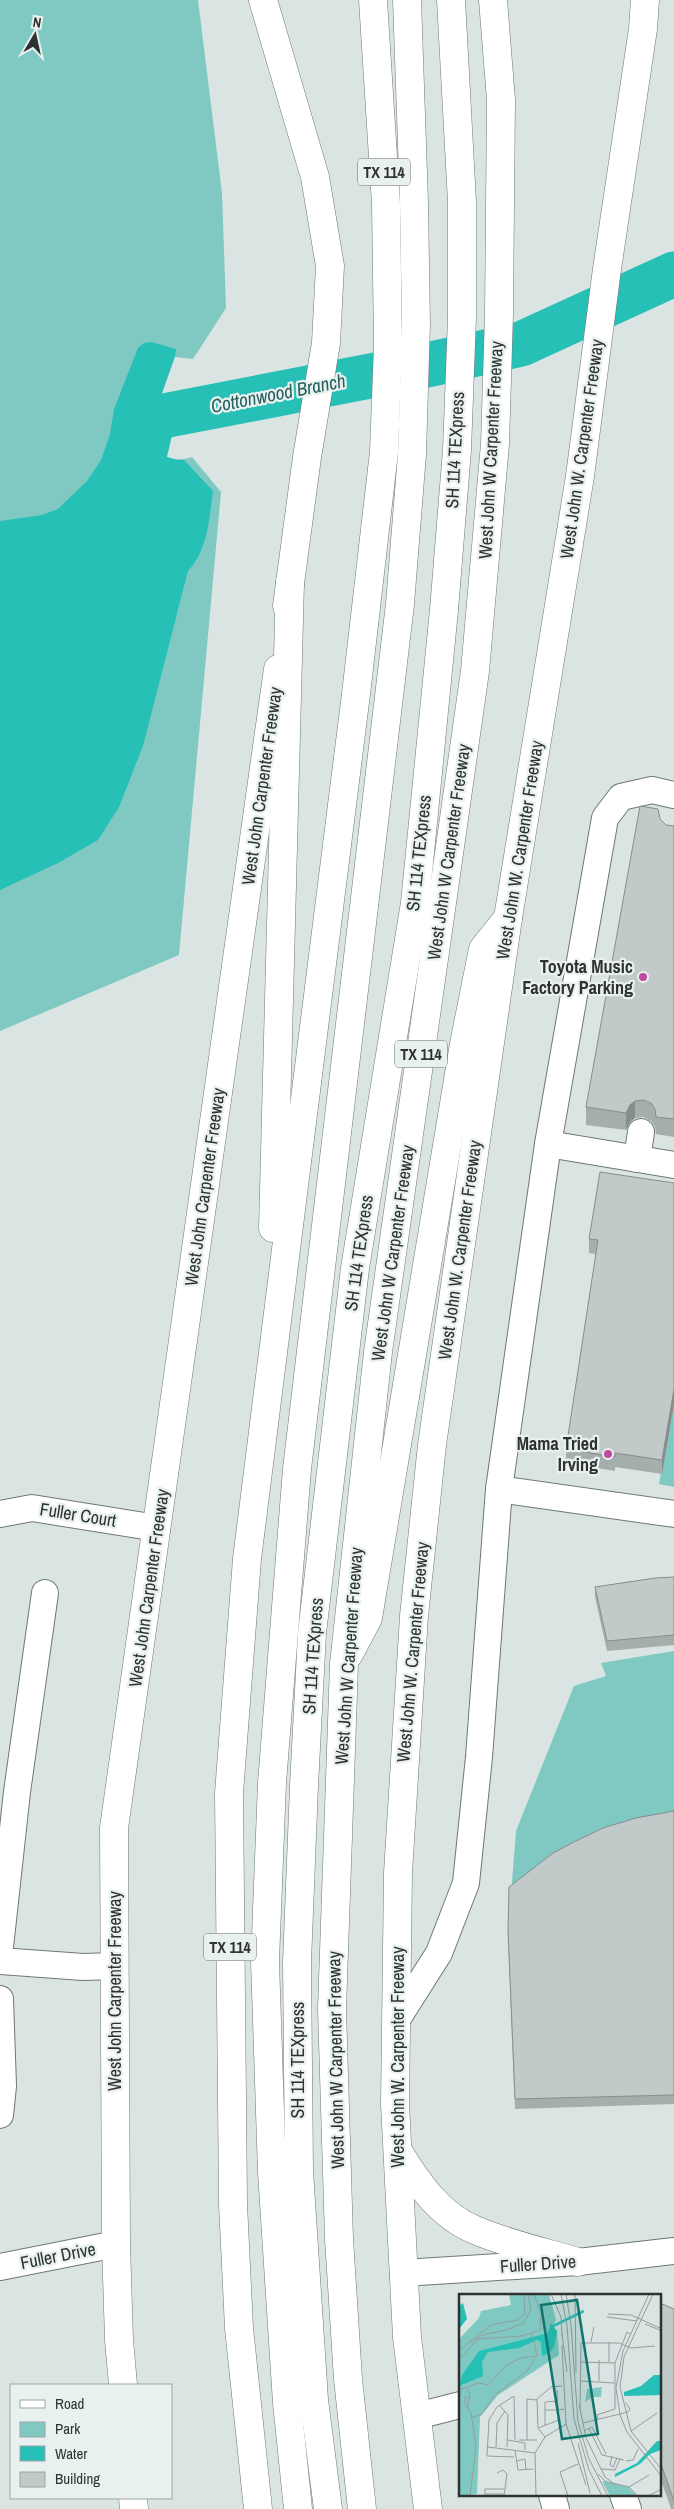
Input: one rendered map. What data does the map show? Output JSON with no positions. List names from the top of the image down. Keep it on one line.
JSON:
{"streets":{"main road":["TX 114","West John W. Carpenter Freeway","SH 114 TEXpress","West John W Carpenter Freeway","West John Carpenter Freeway"],"street":["Fuller Court","Fuller Drive"]},"crossings":[["West John W. Carpenter Freeway","Fuller Drive"],["West John Carpenter Freeway","Fuller Court"],["West John Carpenter Freeway","Fuller Drive"]],"water":["Cottonwood Branch"],"places":["Toyota Music Factory Parking","Mama Tried Irving"],"legend":["Road","Park","Water","Building"],"north":"top"}
